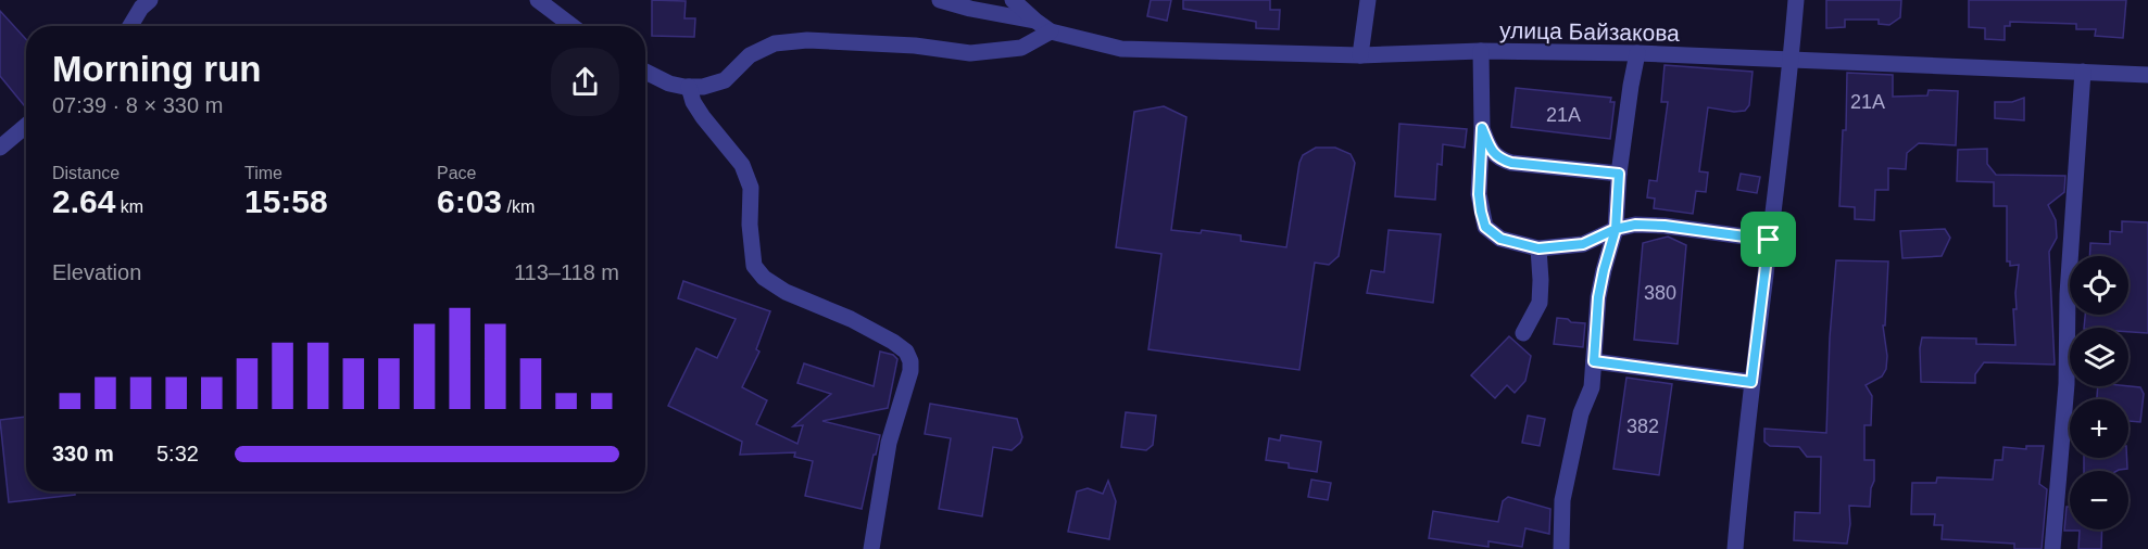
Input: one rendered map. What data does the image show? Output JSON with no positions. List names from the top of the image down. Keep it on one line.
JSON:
{"streets":{"street":["улица Байзакова"]},"house_numbers":["21А","21А","380","382"],"page":{"heading":["Morning run","07:39 · 8 × 330 m"],"stats":[["Distance","2.64 km"],["Time","15:58"],["Pace","6:03 /km"]],"chart":["Elevation","113–118 m"],"map_buttons":["+","−"],"list":[{"name":"330 m","note":"5:32"}]}}
